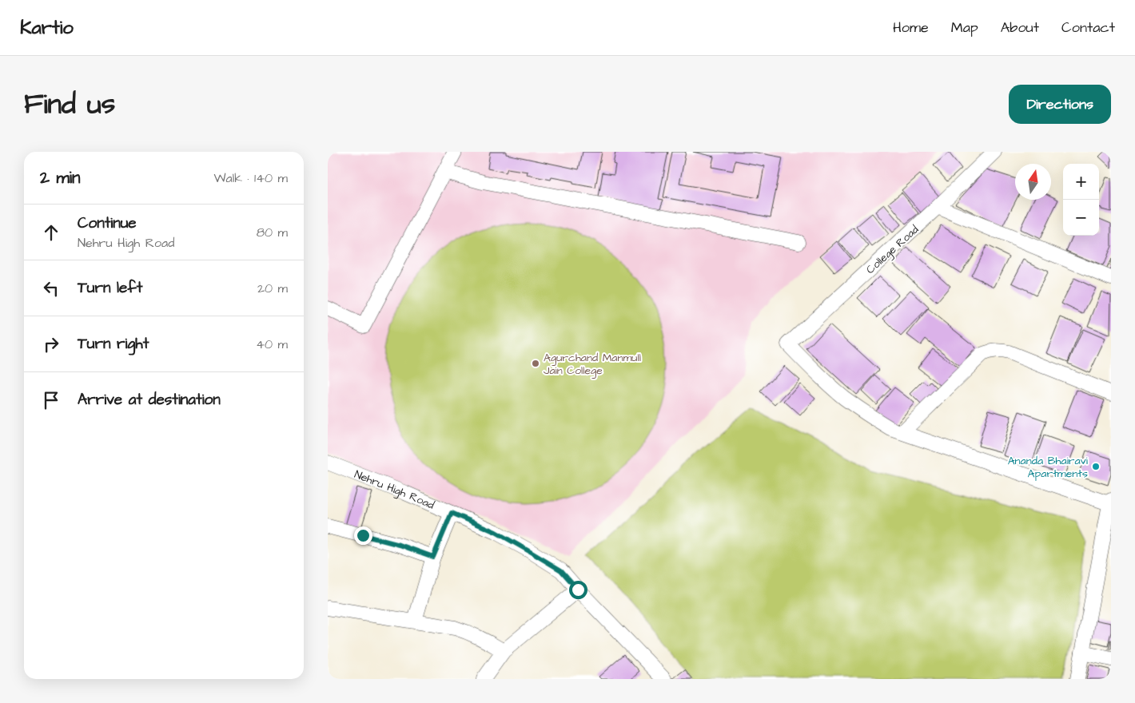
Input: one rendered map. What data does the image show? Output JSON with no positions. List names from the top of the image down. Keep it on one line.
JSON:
{"streets":{"street":["College Road","Nehru High Road"]},"places":["Agurchand Manmull Jain College","Ananda Bhairavi Apartments"],"north":"top","page":{"header":"Kartio","nav":["Home","Map","About","Contact"],"title":"Find us","buttons":"Directions","heading":["2 min","Walk · 140 m"],"map_buttons":["+","−"],"list":[["Continue","Nehru High Road","80 m"],["Turn left","20 m"],["Turn right","40 m"],"Arrive at destination"]}}
